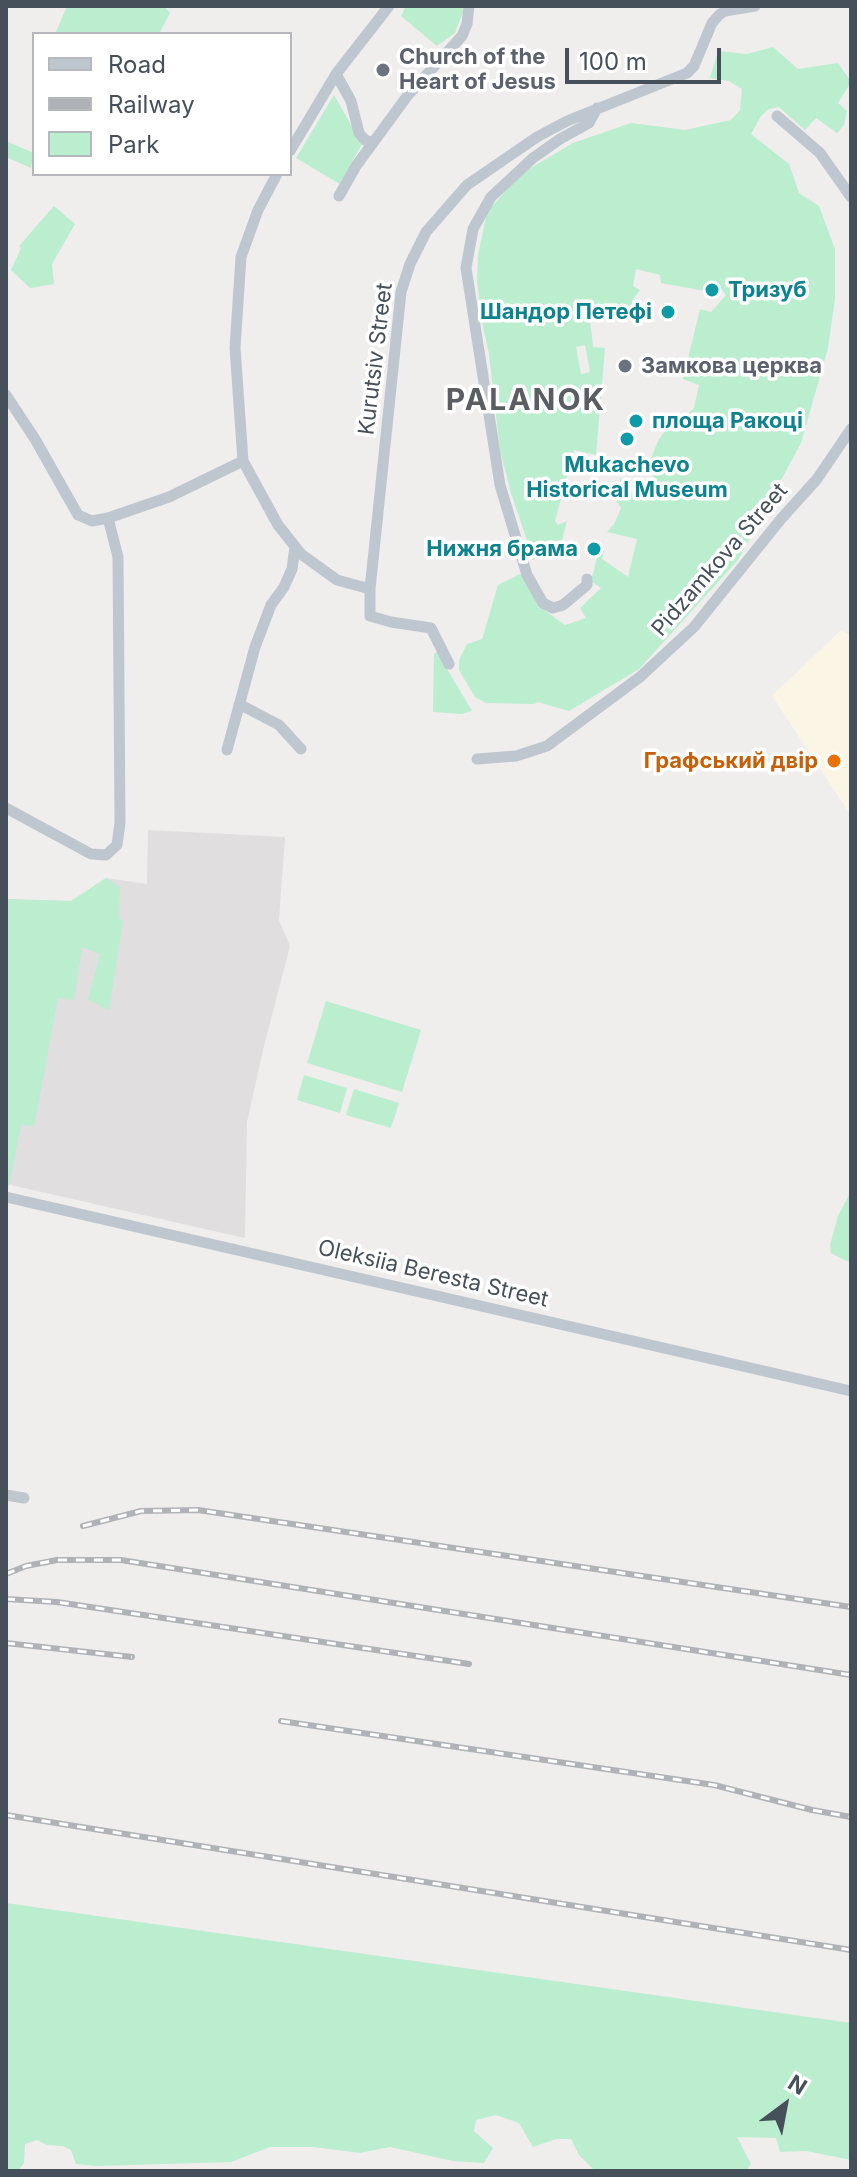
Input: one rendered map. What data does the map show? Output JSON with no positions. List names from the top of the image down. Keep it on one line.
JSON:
{"streets":{"street":["Kurutsiv Street","Pidzamkova Street","Oleksiia Beresta Street"]},"districts":["PALANOK"],"places":["Church of the Heart of Jesus","Тризуб","Шандор Петефі","Замкова церква","площа Ракоці","Mukachevo Historical Museum","Нижня брама","Графський двір"],"legend":["Road","Railway","Park"],"scale_bar":"100 m","north":"top right"}
